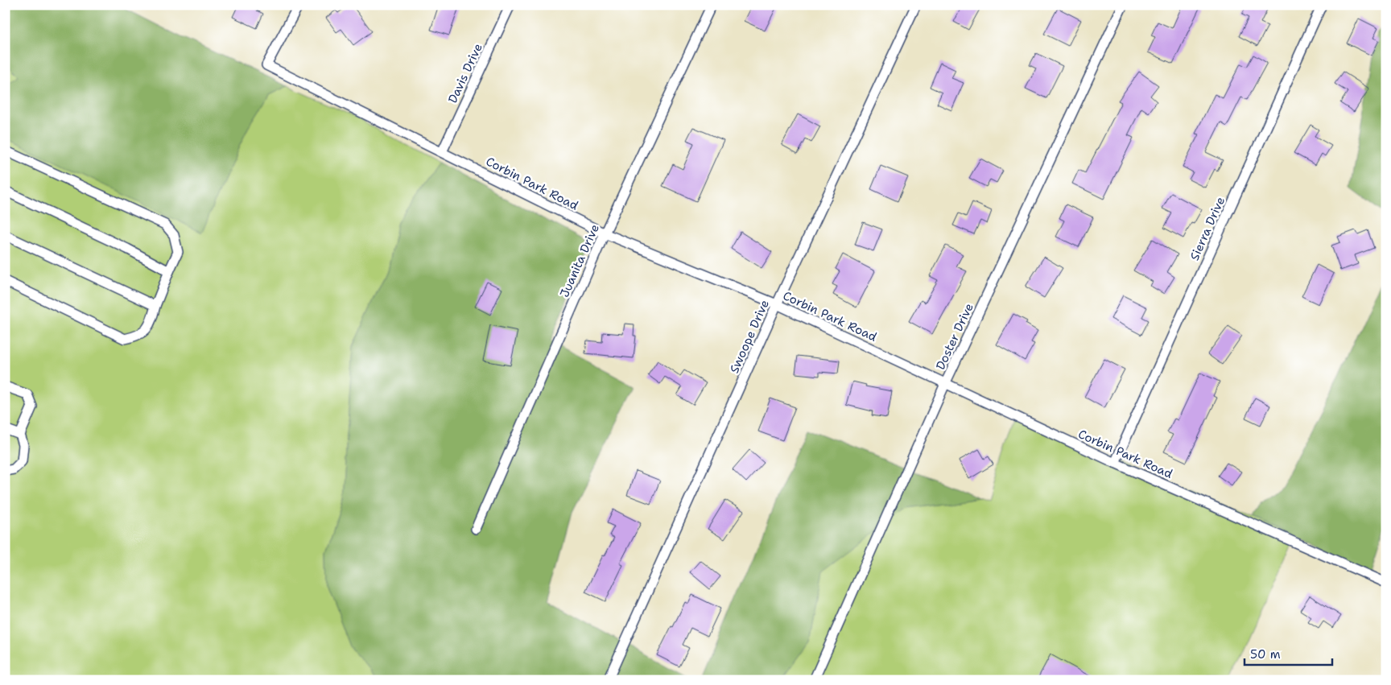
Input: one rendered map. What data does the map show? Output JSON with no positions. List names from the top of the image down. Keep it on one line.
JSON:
{"streets":{"street":["Davis Drive","Corbin Park Road","Sierra Drive","Juanita Drive","Swoope Drive","Doster Drive"]},"crossings":[["Davis Drive","Corbin Park Road"],["Corbin Park Road","Sierra Drive"],["Corbin Park Road","Juanita Drive"],["Corbin Park Road","Swoope Drive"],["Corbin Park Road","Doster Drive"]],"scale_bar":"50 m"}
